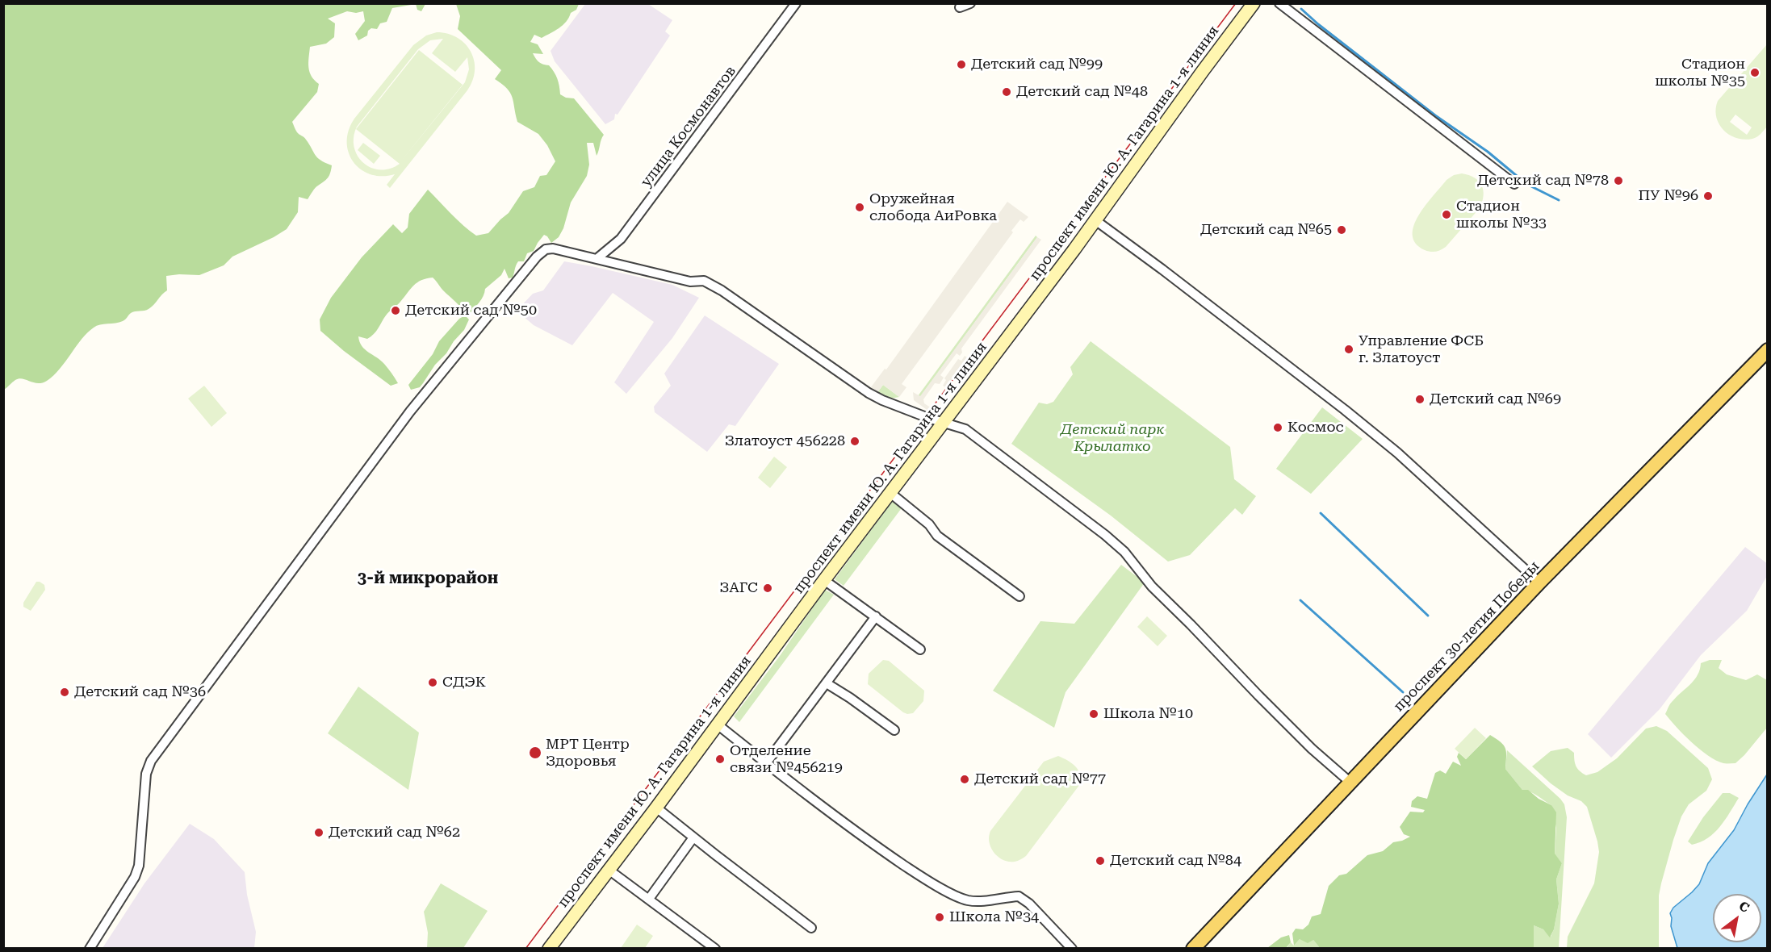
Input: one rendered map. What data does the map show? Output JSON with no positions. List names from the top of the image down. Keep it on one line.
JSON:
{"streets":{"main road":["проспект имени Ю. А. Гагарина 1-я линия","проспект 30-летия Победы"],"street":["улица Космонавтов"]},"districts":["3-й микрорайон"],"parks":["Детский парк Крылатко"],"places":["Детский сад №99","Стадион школы №35","Детский сад №48","Детский сад №78","ПУ №96","Оружейная слобода АиРовка","Стадион школы №33","Детский сад №65","Детский сад №50","Управление ФСБ г. Златоуст","Детский сад №69","Космос","Златоуст 456228","ЗАГС","СДЭК","Детский сад №36","Школа №10","МРТ Центр Здоровья","Отделение связи №456219","Детский сад №77","Детский сад №62","Детский сад №84","Школа №34"],"north":"top right"}
